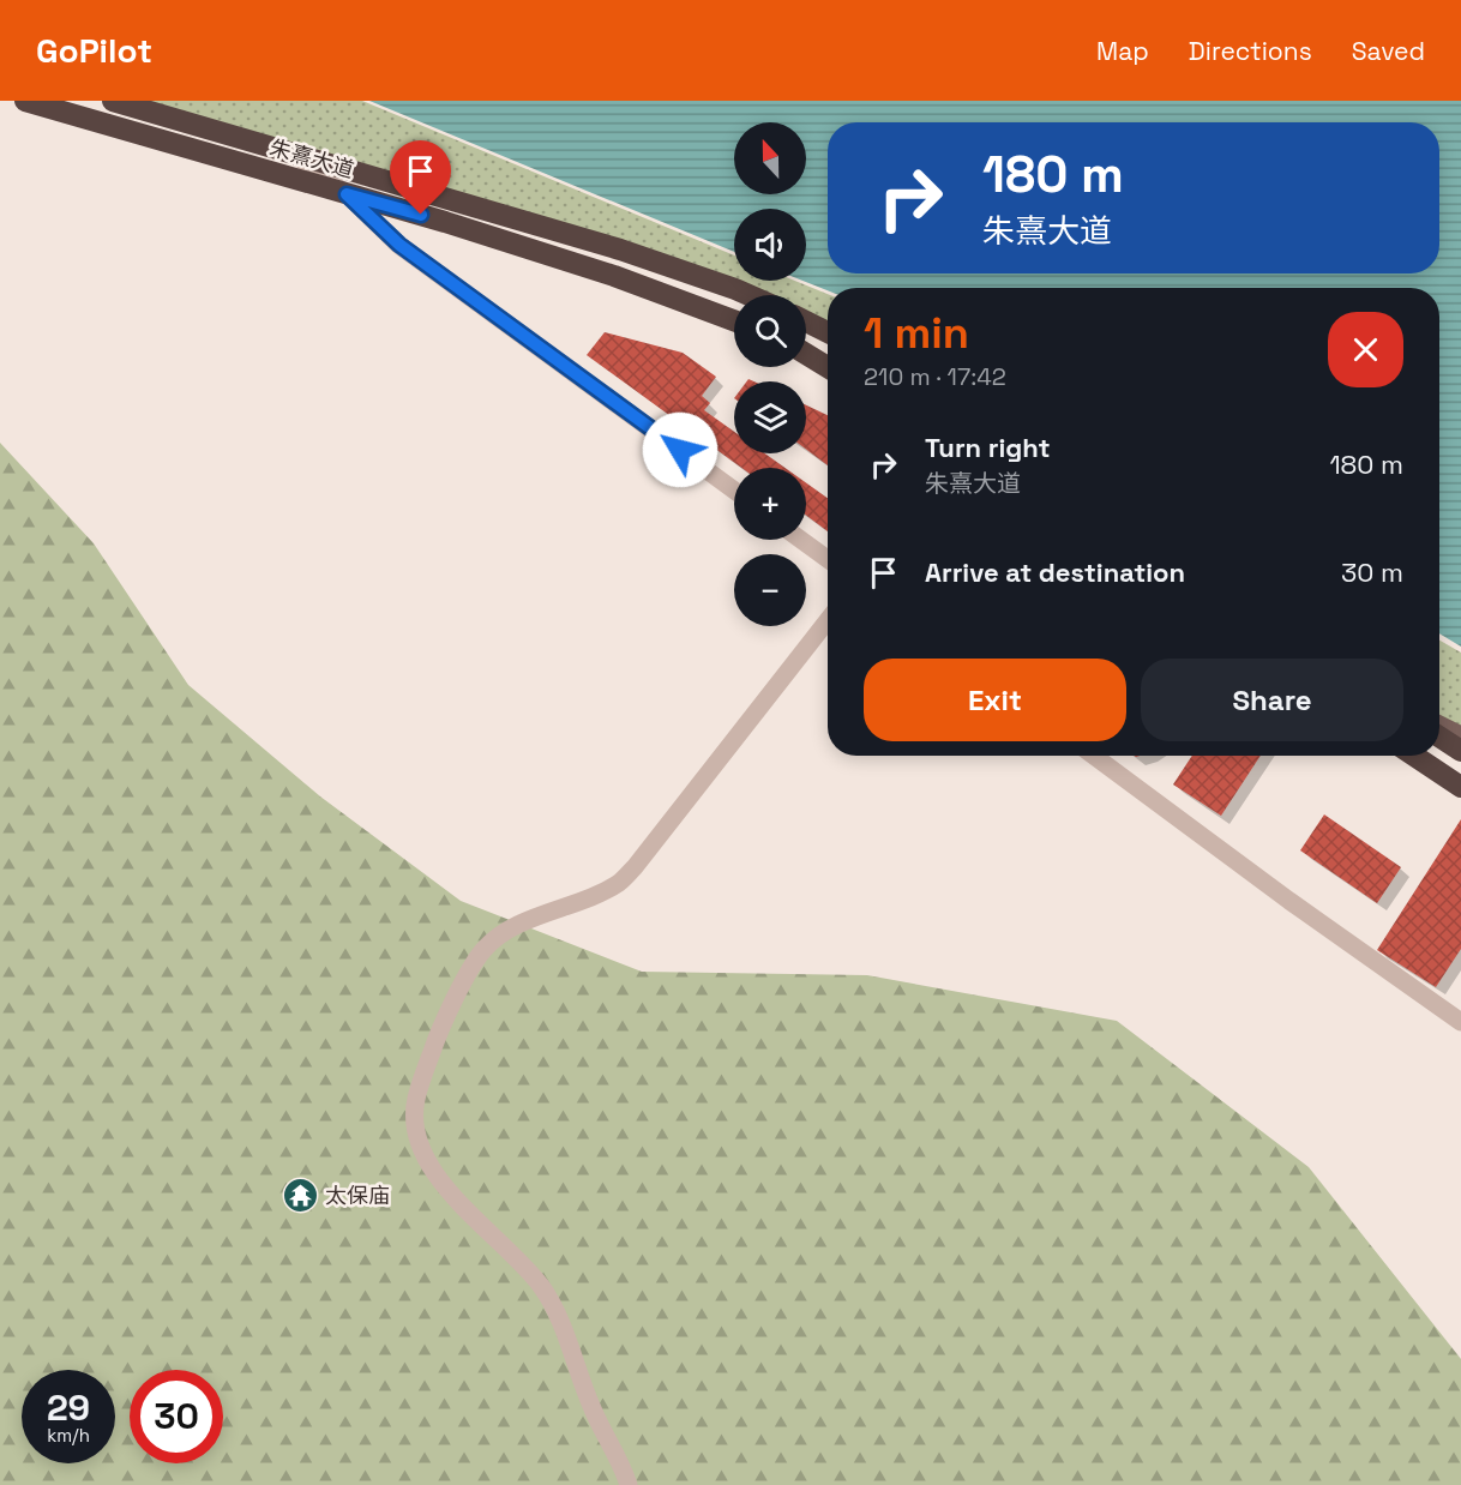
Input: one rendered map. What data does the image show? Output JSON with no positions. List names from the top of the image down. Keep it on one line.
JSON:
{"streets":{"highway":["朱熹大道"]},"places":{"temple":["太保庙"]},"north":"top","page":{"header":"GoPilot","nav":["Map","Directions","Saved"],"map_buttons":["+","−"],"turn":["180 m","朱熹大道"],"heading":["1 min","210 m · 17:42"],"list":[{"name":"Turn right","note":"朱熹大道","value":"180 m"},{"name":"Arrive at destination","value":"30 m"}],"buttons":["Exit","Share"],"speed":"29 km/h","limit":"30"}}
